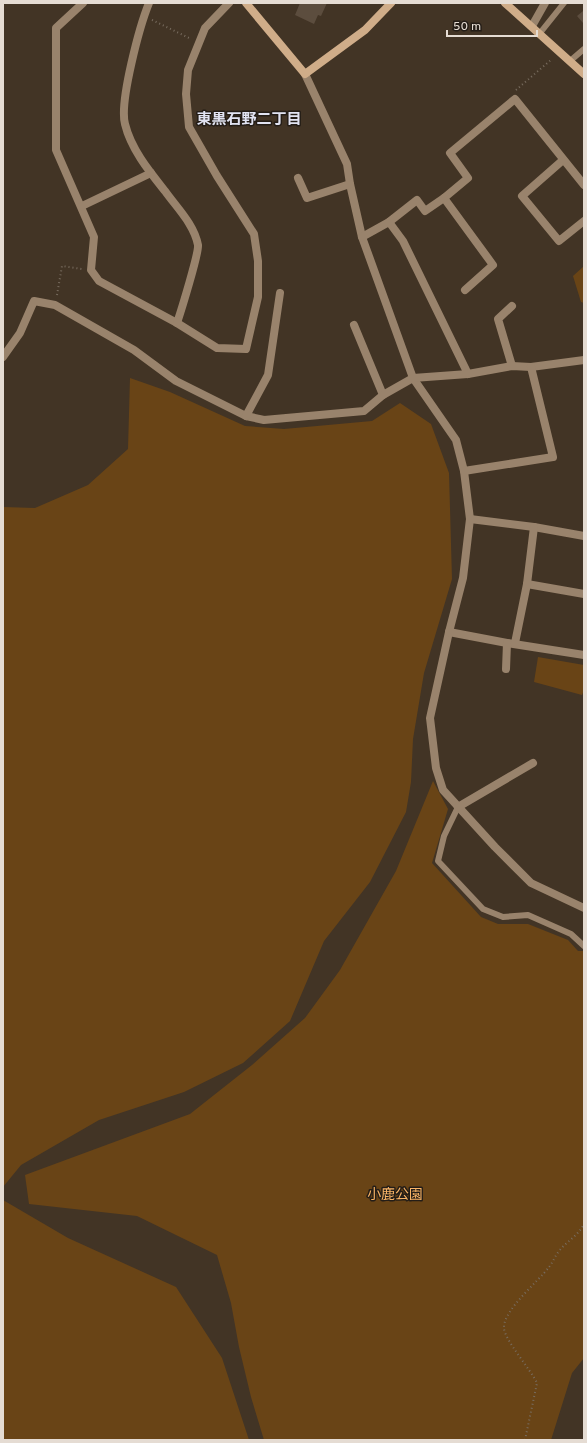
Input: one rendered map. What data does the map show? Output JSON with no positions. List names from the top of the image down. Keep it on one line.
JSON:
{"districts":["東黒石野二丁目"],"parks":["小鹿公園"],"scale_bar":"50 m"}
